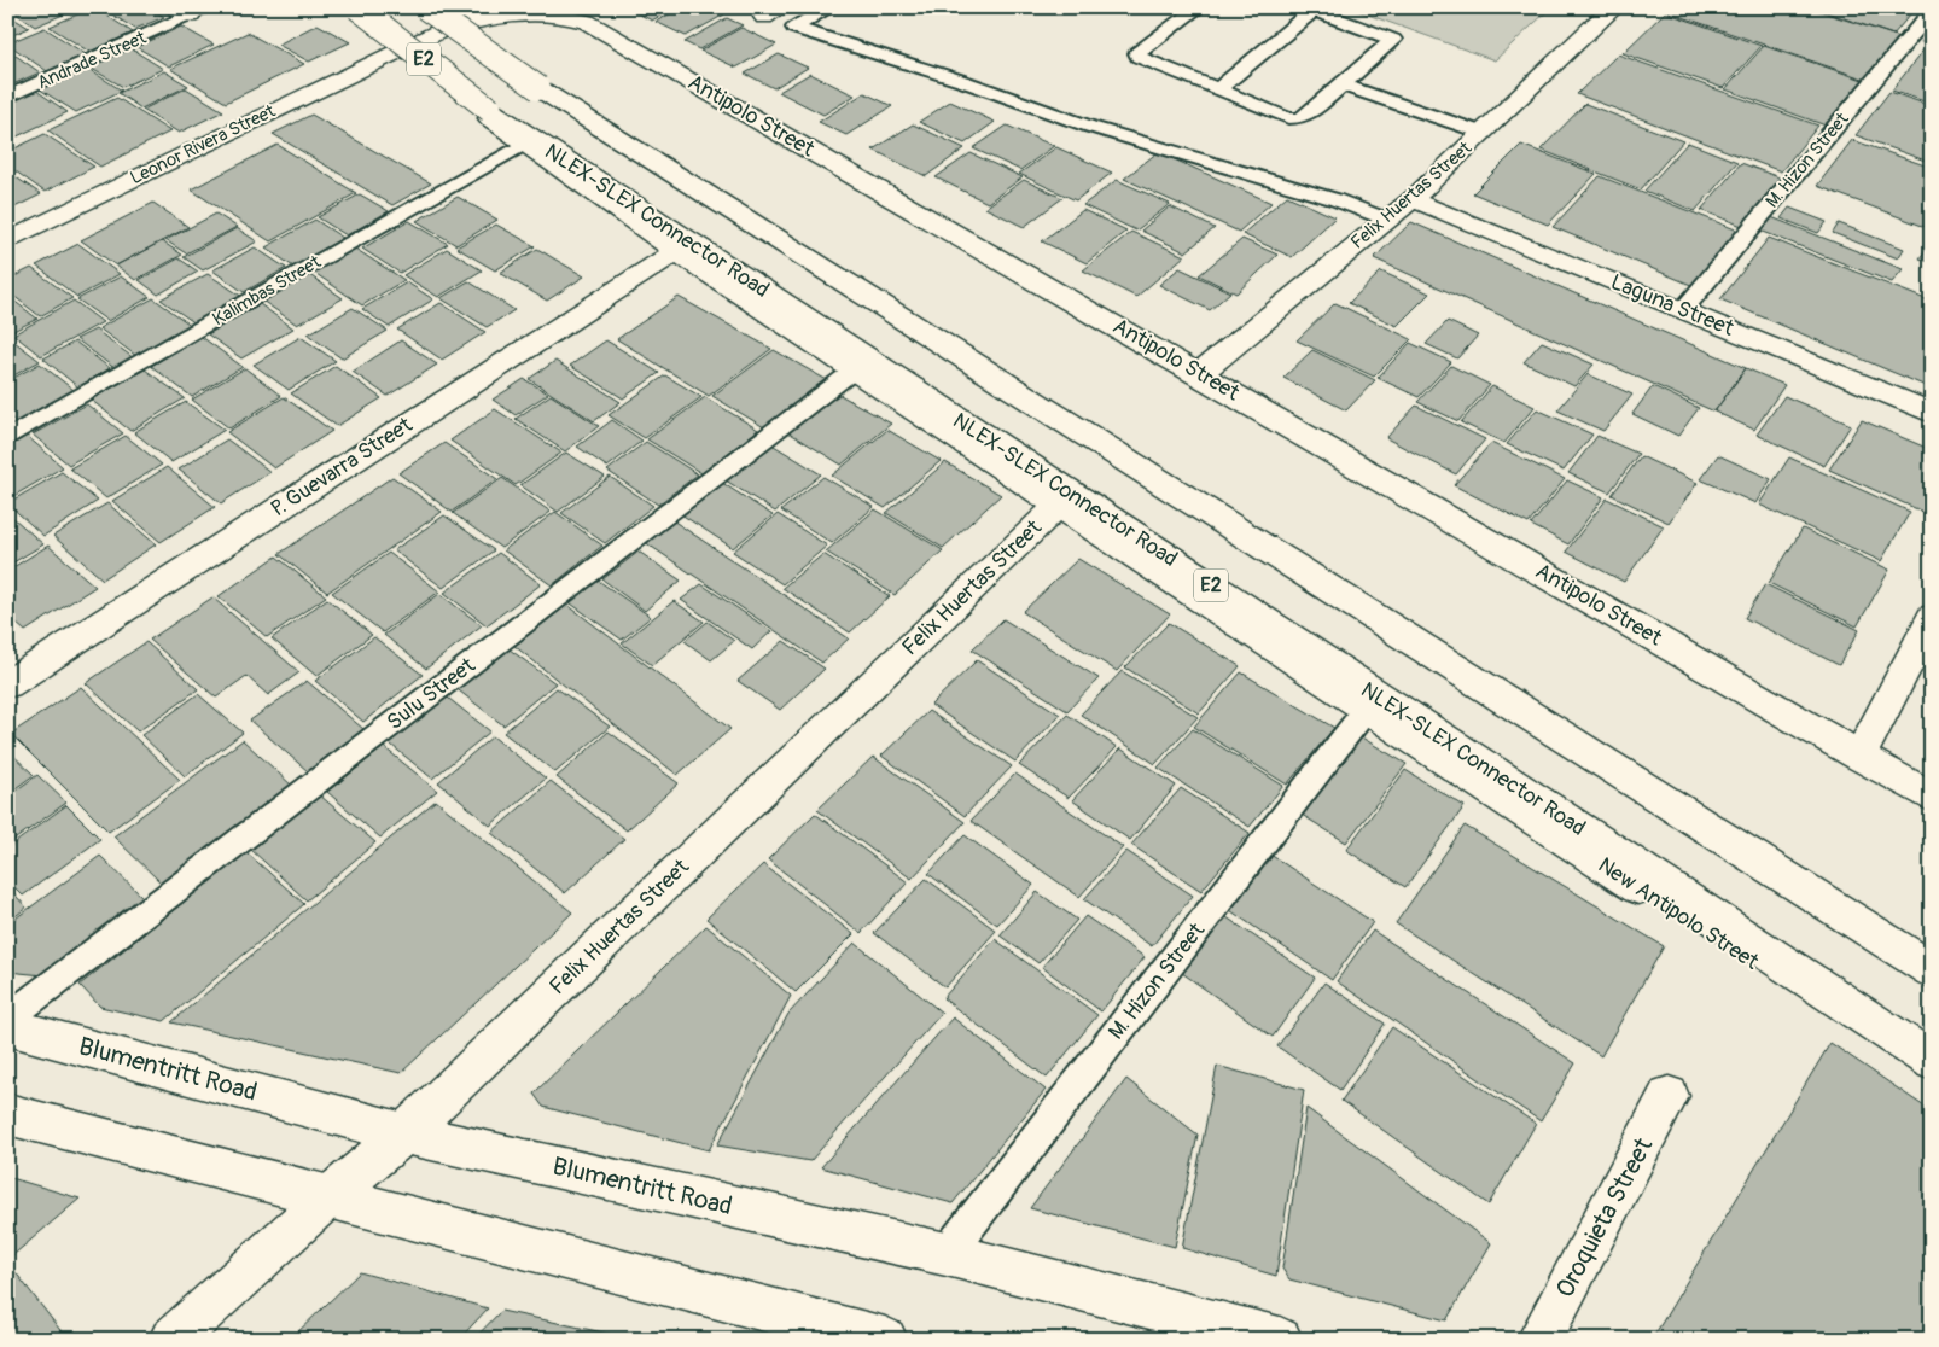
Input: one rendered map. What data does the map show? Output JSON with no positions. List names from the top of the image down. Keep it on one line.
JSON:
{"streets":{"main road":["E2","Antipolo Street","Leonor Rivera Street","Felix Huertas Street","NLEX-SLEX Connector Road","Laguna Street","P. Guevarra Street","New Antipolo Street","Blumentritt Road","Oroquieta Street"],"lane":["Andrade Street","M. Hizon Street","Kalimbas Street","Sulu Street"]},"crossings":[["Antipolo Street","Leonor Rivera Street"],["Antipolo Street","Felix Huertas Street"],["Antipolo Street","New Antipolo Street"],["Leonor Rivera Street","New Antipolo Street"],["M. Hizon Street","Laguna Street"],["M. Hizon Street","New Antipolo Street"],["M. Hizon Street","Blumentritt Road"],["Felix Huertas Street","Laguna Street"],["Felix Huertas Street","New Antipolo Street"],["Felix Huertas Street","Blumentritt Road"],["Kalimbas Street","New Antipolo Street"],["P. Guevarra Street","New Antipolo Street"],["Sulu Street","New Antipolo Street"]]}
